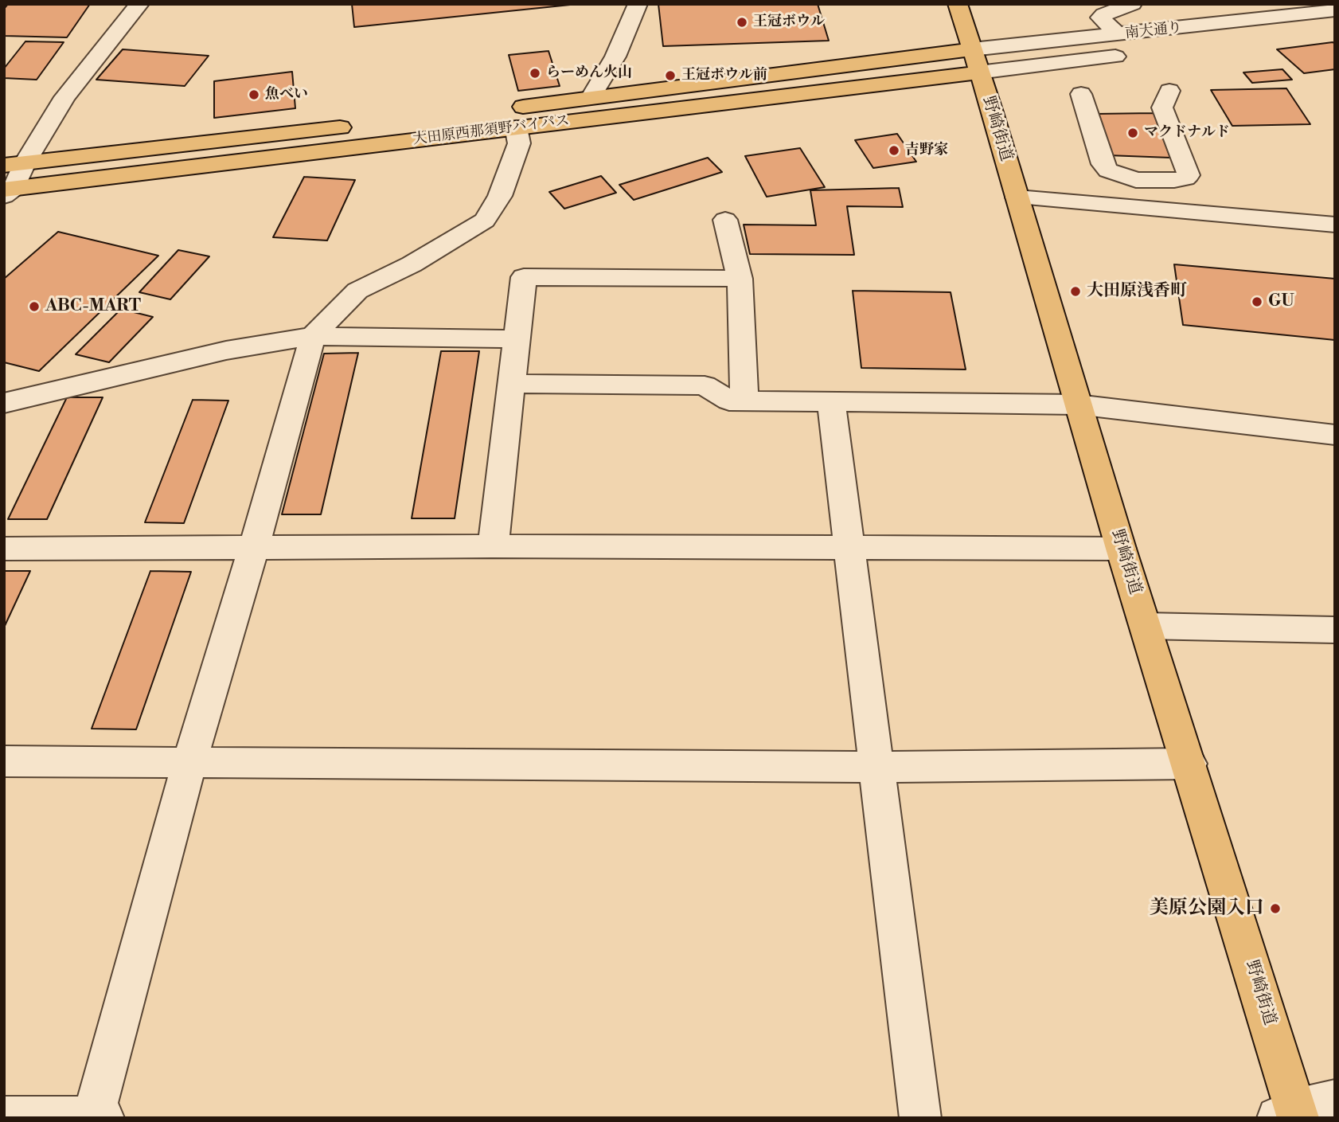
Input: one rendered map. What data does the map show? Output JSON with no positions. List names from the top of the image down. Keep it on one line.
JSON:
{"streets":{"highway":["野崎街道","大田原西那須野バイパス"],"street":["南大通り"]},"crossings":[["南大通り","野崎街道"],["南大通り","大田原西那須野バイパス"],["野崎街道","大田原西那須野バイパス"]],"places":["王冠ボウル","らーめん火山","王冠ボウル前","魚べい","マクドナルド","吉野家","大田原浅香町","GU","ABC-MART","美原公園入口"]}
